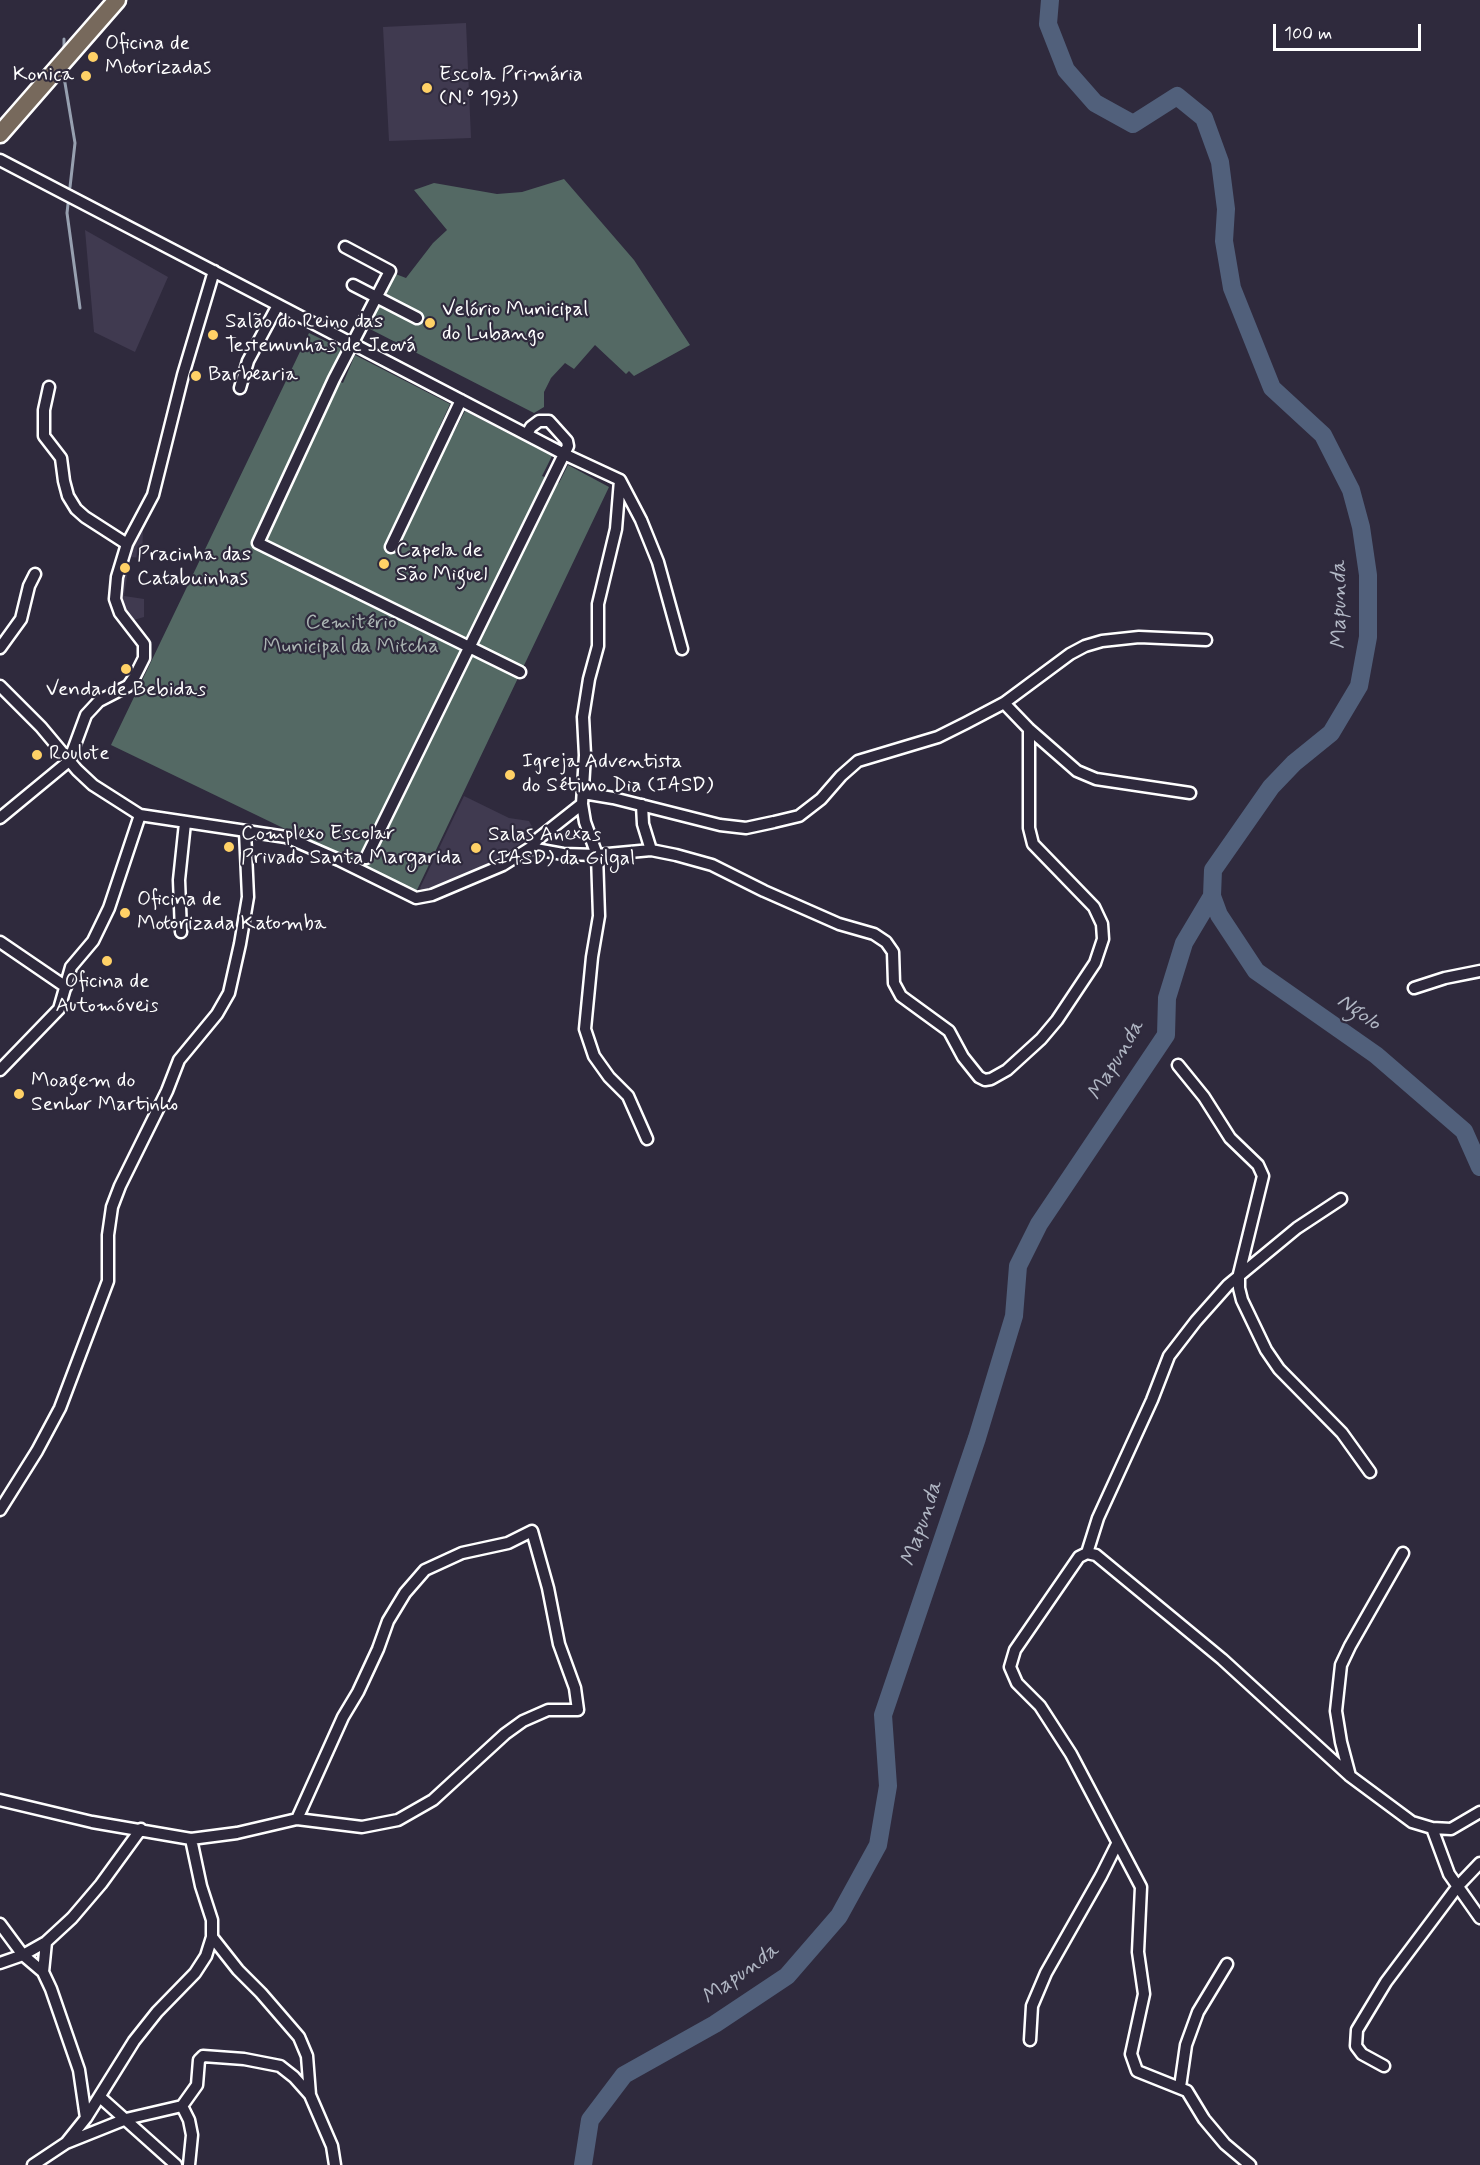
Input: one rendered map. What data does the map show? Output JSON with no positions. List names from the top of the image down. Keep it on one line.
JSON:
{"water":["Mapunda","Ngolo"],"parks":["Cemitério Municipal da Mitcha"],"places":["Oficina de Motorizadas","Konica","Escola Primária (N.º 193)","Velório Municipal do Lubango","Salão do Reino das Testemunhas de Jeová","Barbearia","Capela de São Miguel","Pracinha das Catabuinhas","Venda de Bebidas","Roulote","Igreja Adventista do Sétimo Dia (IASD)","Complexo Escolar Privado Santa Margarida","Salas Anexas (IASD) da Gilgal","Oficina de Motorizada Katomba","Oficina de Automóveis","Moagem do Senhor Martinho"],"scale_bar":"100 m"}
